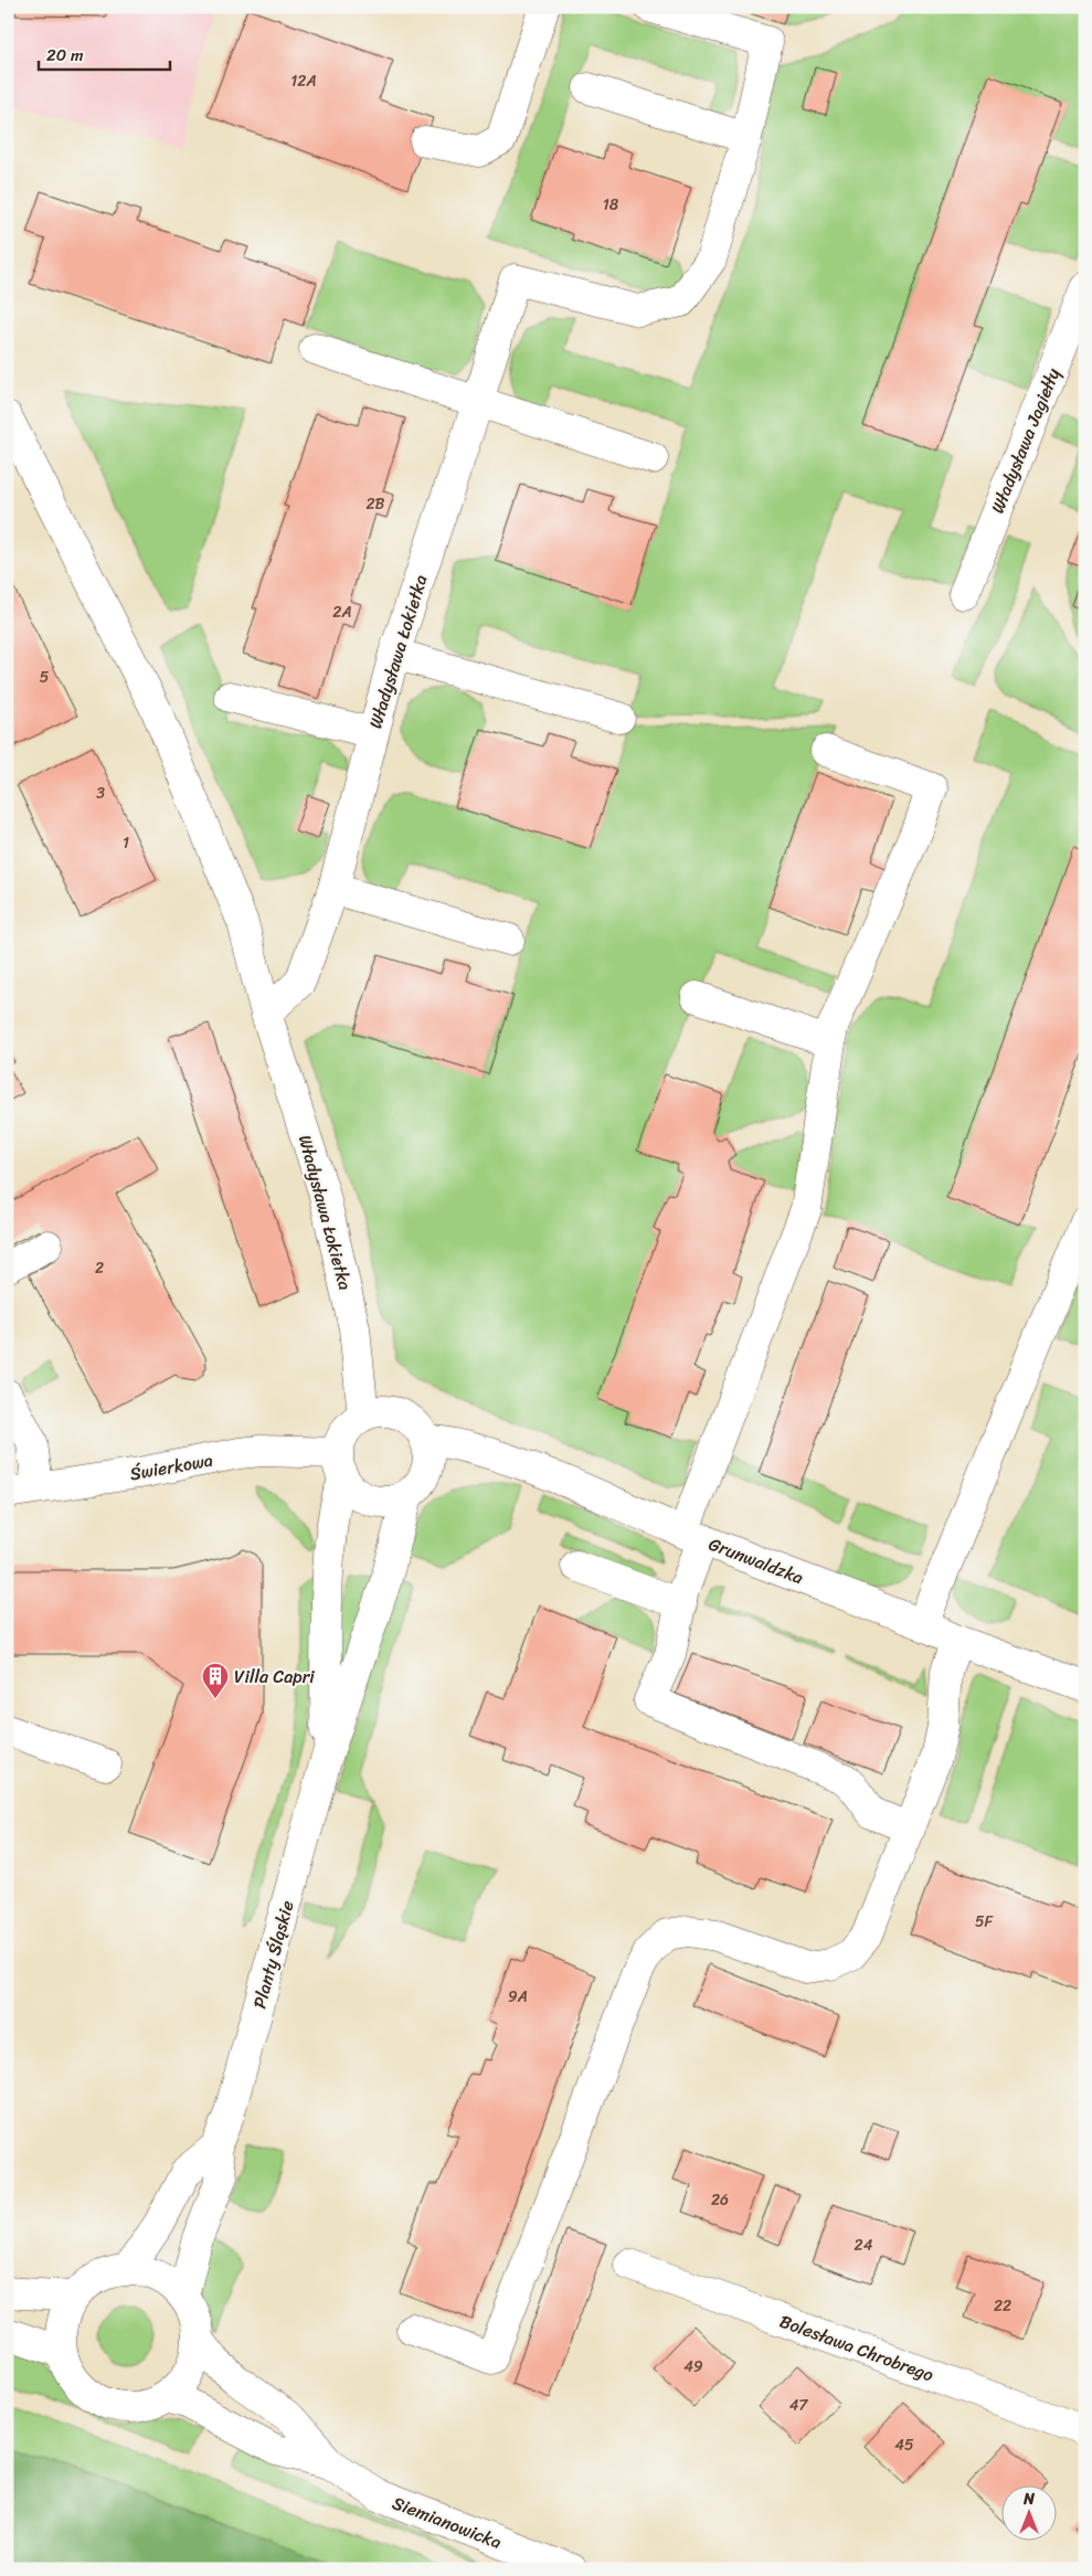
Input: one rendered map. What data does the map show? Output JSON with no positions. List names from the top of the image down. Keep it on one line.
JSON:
{"streets":{"street":["Władysława Jagiełły","Władysława Łokietka","Świerkowa","Grunwaldzka","Planty Śląskie","Bolesława Chrobrego","Siemianowicka"]},"crossings":[["Władysława Łokietka","Świerkowa"],["Władysława Łokietka","Grunwaldzka"],["Świerkowa","Grunwaldzka"],["Planty Śląskie","Siemianowicka"]],"places":{"building":["Villa Capri"]},"house_numbers":["12A","18","2B","2A","5","3","1","2","5F","9A","26","24","22","49","47","45"],"scale_bar":"20 m","north":"top"}
